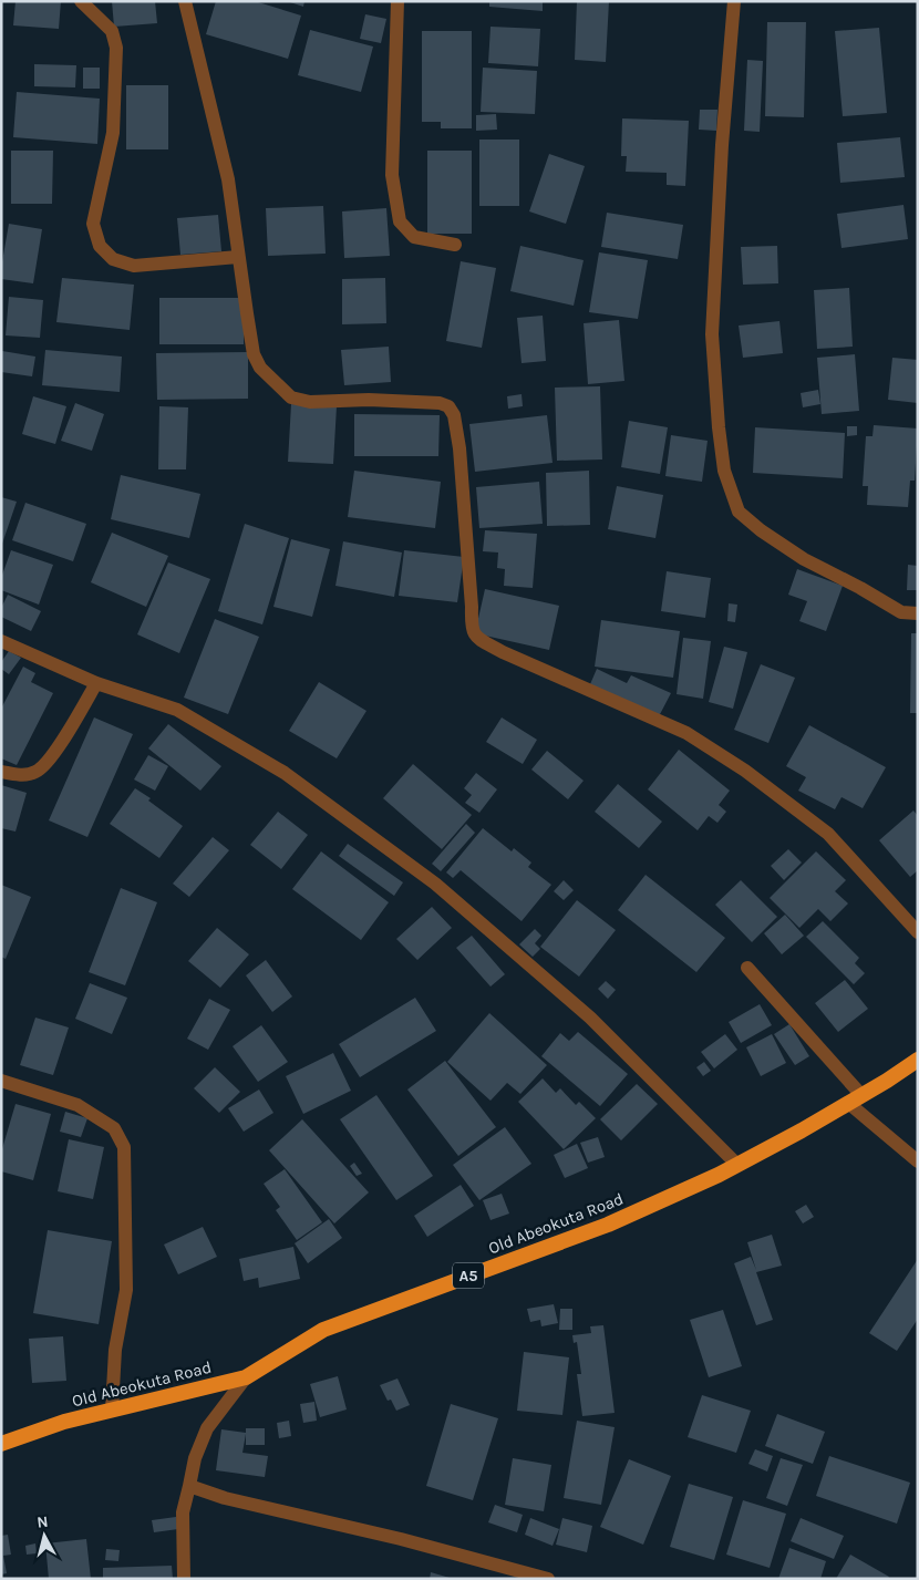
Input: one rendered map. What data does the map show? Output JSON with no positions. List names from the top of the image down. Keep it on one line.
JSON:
{"streets":{"highway":["Old Abeokuta Road","A5"]},"north":"top"}
